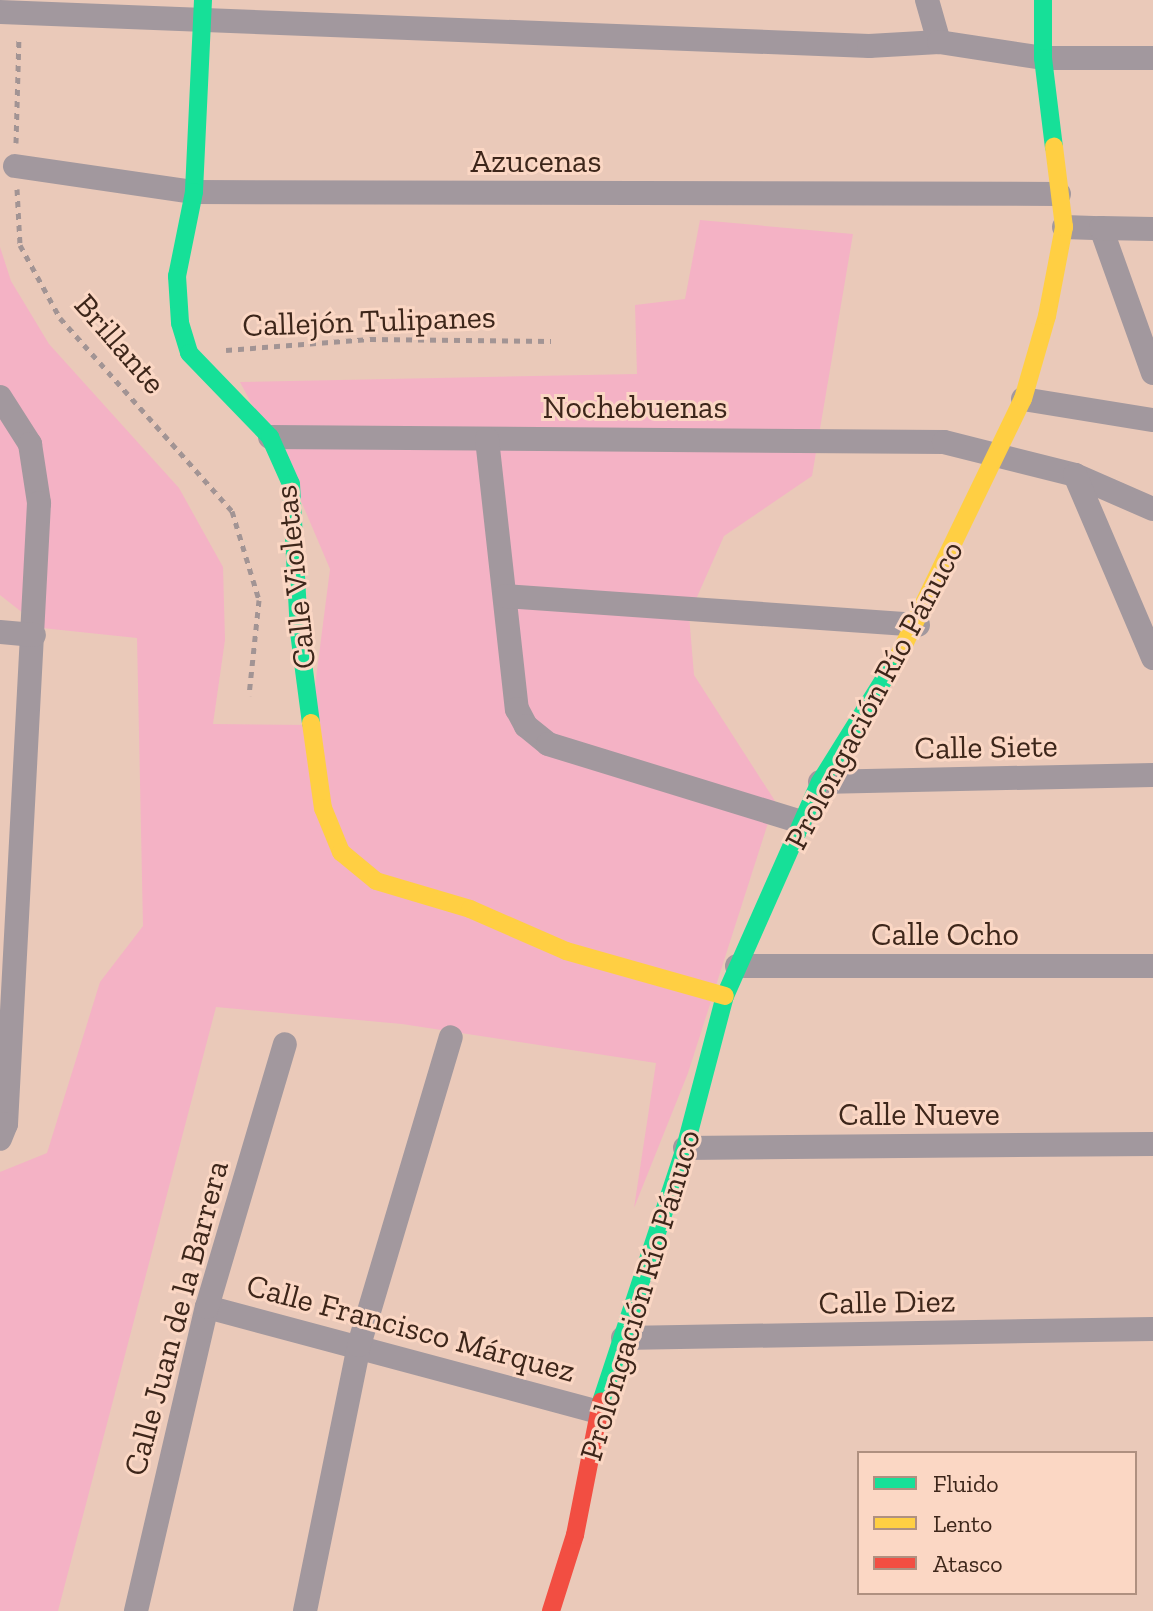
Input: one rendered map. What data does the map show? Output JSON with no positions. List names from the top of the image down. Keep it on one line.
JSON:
{"streets":{"street":["Azucenas","Nochebuenas","Calle Violetas","Prolongación Río Pánuco","Calle Siete","Calle Ocho","Calle Nueve","Calle Diez","Calle Juan de la Barrera","Calle Francisco Márquez"],"path":["Callejón Tulipanes","Brillante"]},"crossings":[["Azucenas","Brillante"],["Azucenas","Prolongación Río Pánuco"],["Callejón Tulipanes","Calle Violetas"],["Nochebuenas","Calle Violetas"],["Nochebuenas","Prolongación Río Pánuco"],["Calle Violetas","Prolongación Río Pánuco"],["Prolongación Río Pánuco","Calle Siete"],["Prolongación Río Pánuco","Calle Ocho"],["Prolongación Río Pánuco","Calle Nueve"],["Prolongación Río Pánuco","Calle Diez"],["Prolongación Río Pánuco","Calle Francisco Márquez"],["Calle Juan de la Barrera","Calle Francisco Márquez"]],"legend":["Fluido","Lento","Atasco"]}
